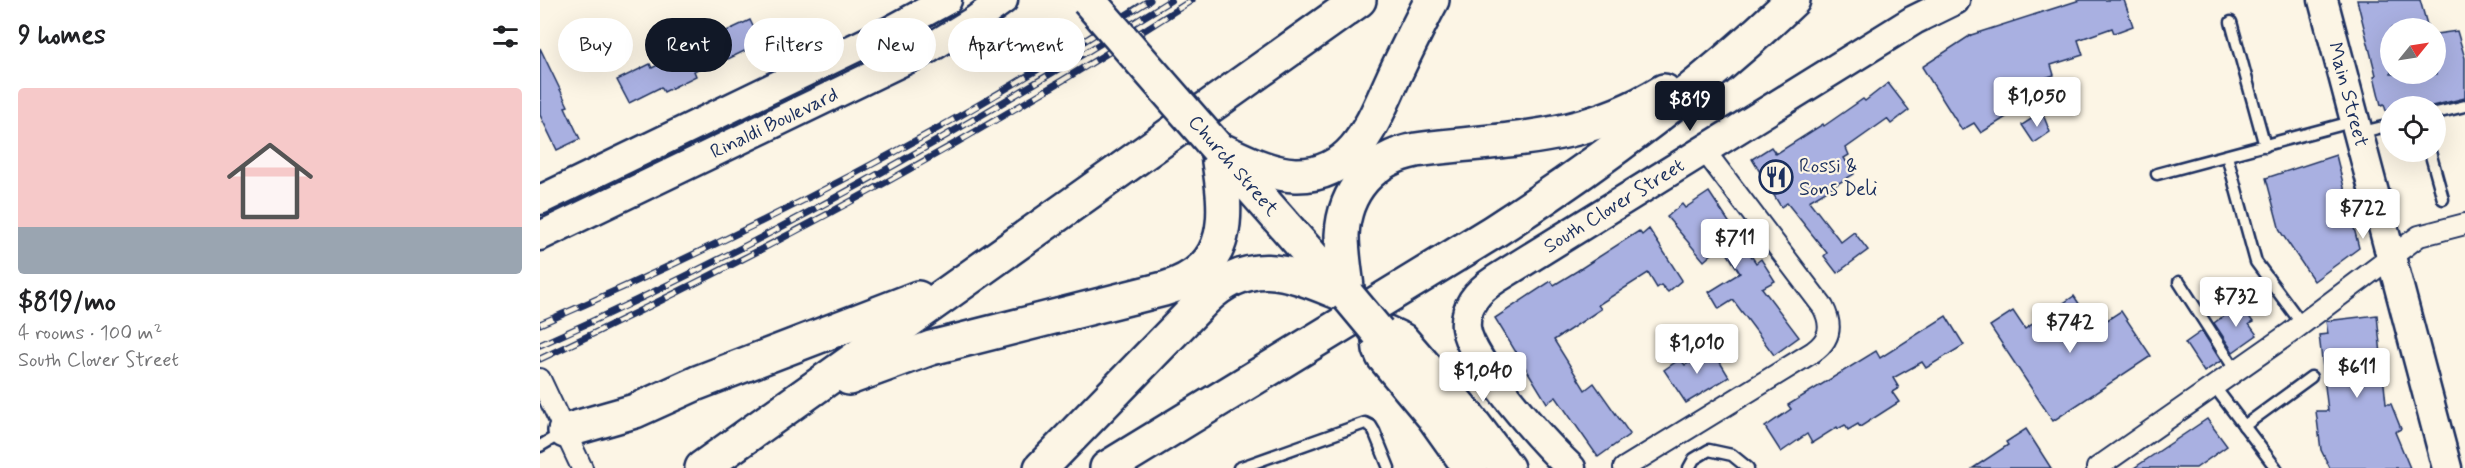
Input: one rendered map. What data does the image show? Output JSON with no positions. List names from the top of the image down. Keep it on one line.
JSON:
{"streets":{"highway":["Church Street"],"street":["Main Street","Rinaldi Boulevard","South Clover Street"]},"places":{"restaurant":["Rossi & Sons Deli"]},"north":"top right","page":{"heading":"9 homes","chip":["Buy","Rent","Filters","New","Apartment"],"list":[{"name":"$819/mo","note":"4 rooms · 100 m² · South Clover Street"}],"price":["$1,050","$819","$722","$711","$732","$742","$1,010","$611","$1,040"]}}
